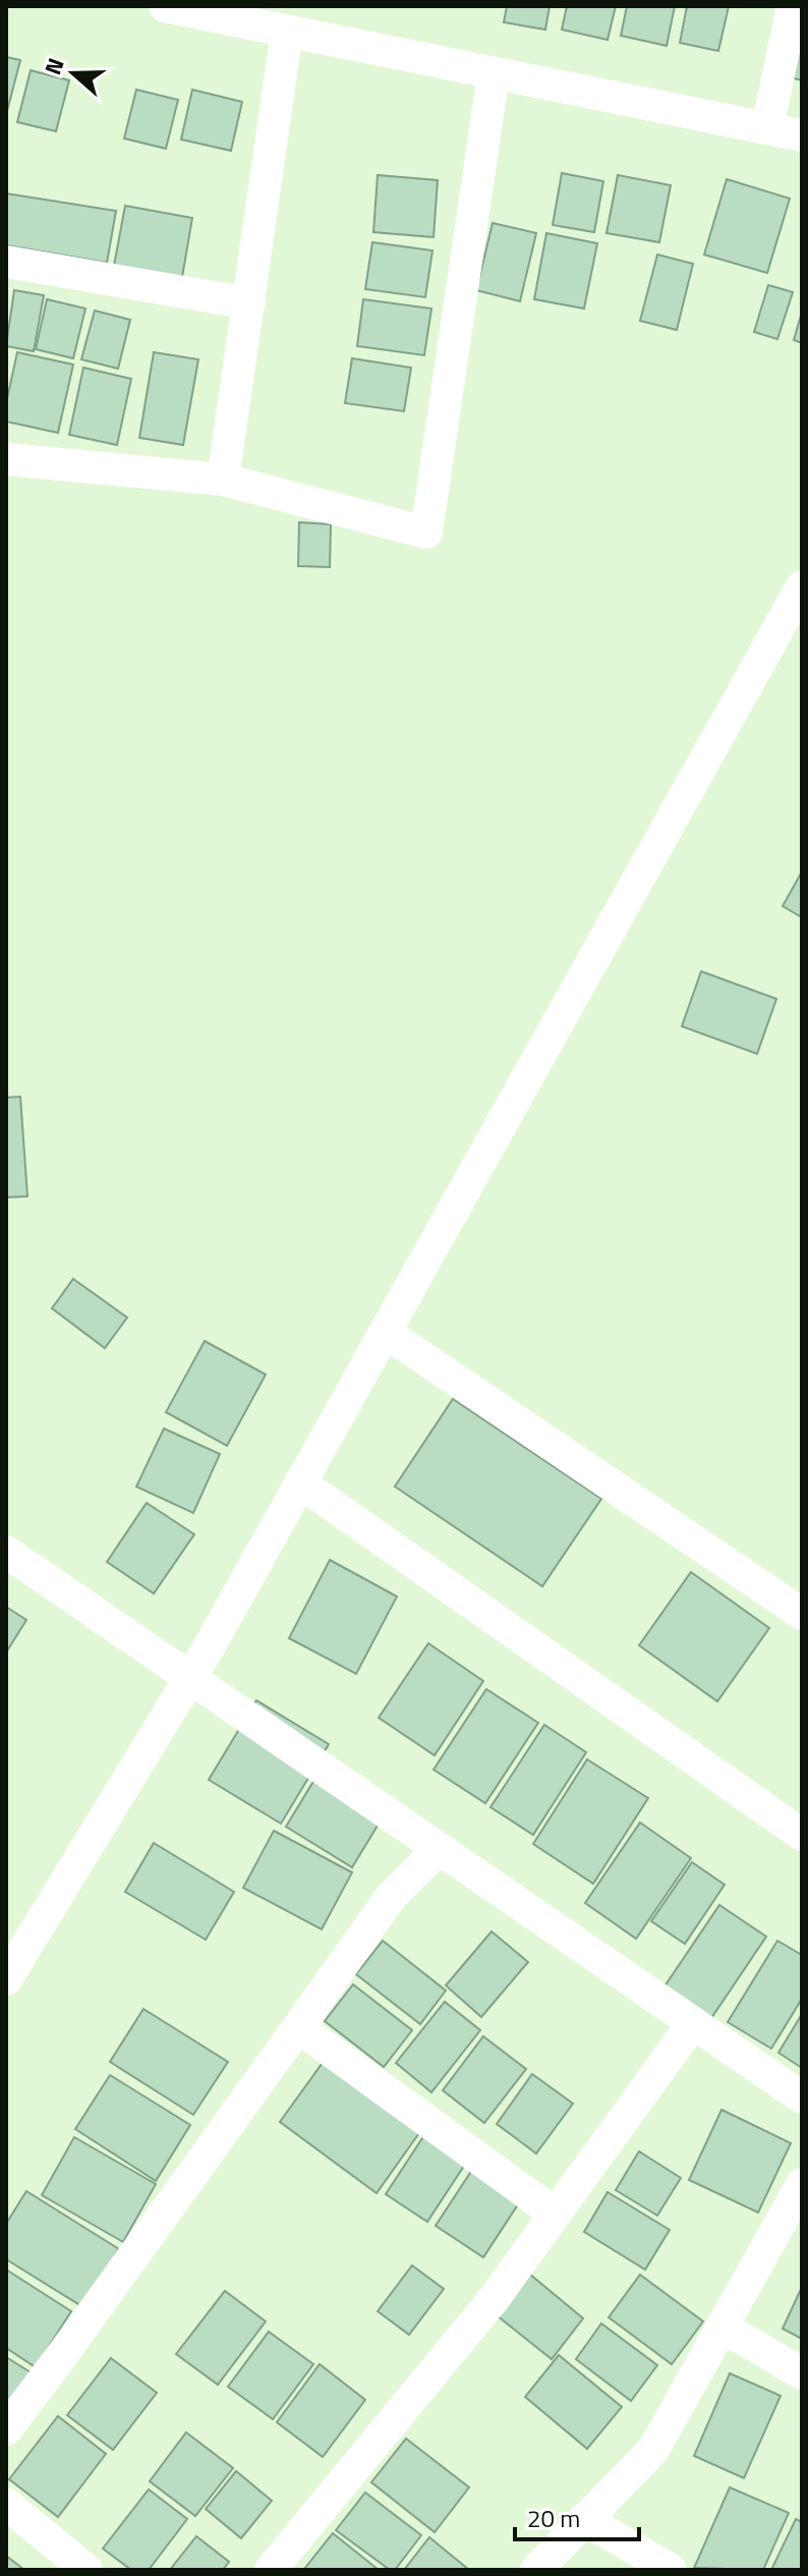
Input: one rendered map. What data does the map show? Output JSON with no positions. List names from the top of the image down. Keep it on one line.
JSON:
{"scale_bar":"20 m","north":"left"}
